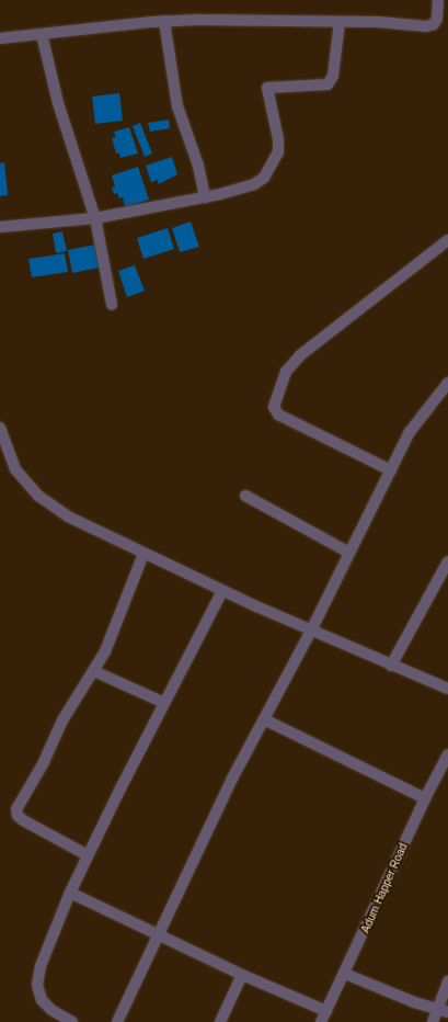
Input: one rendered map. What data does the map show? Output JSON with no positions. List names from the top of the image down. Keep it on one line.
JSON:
{"streets":{"street":["Adum Happer Road"]}}
